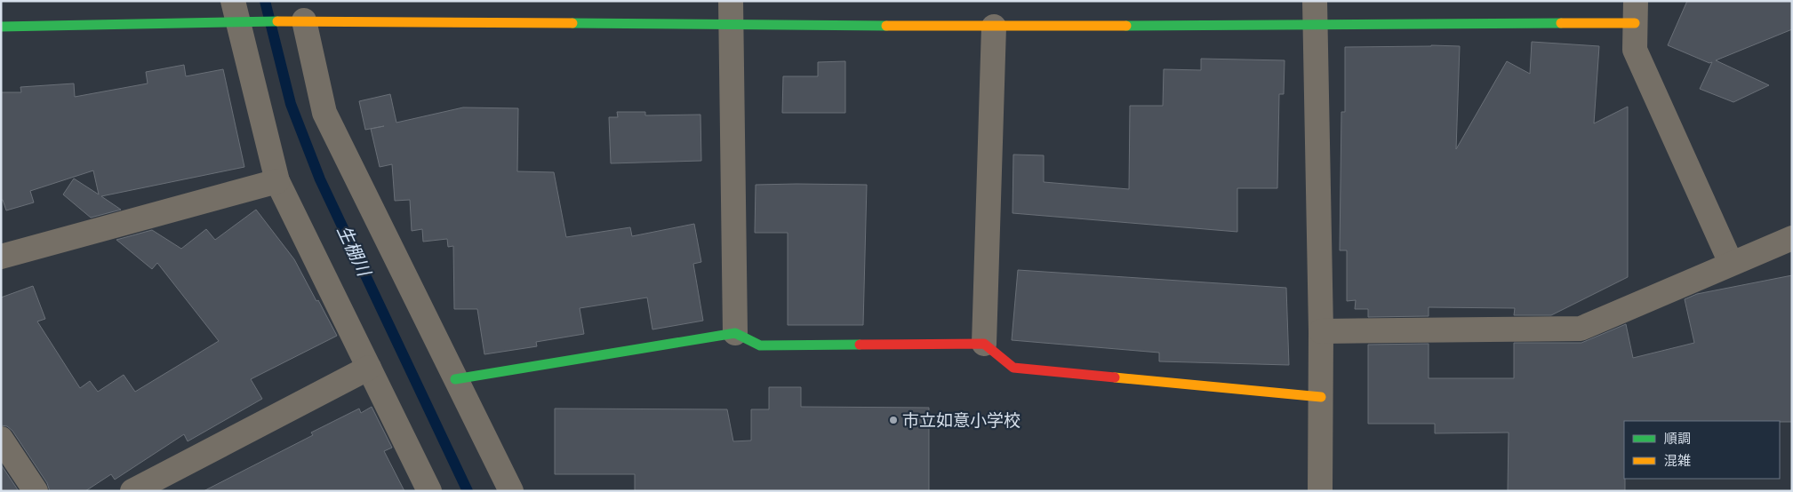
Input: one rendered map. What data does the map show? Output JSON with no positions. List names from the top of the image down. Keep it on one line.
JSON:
{"water":["生棚川"],"places":["市立如意小学校"],"legend":["順調","混雑"]}
